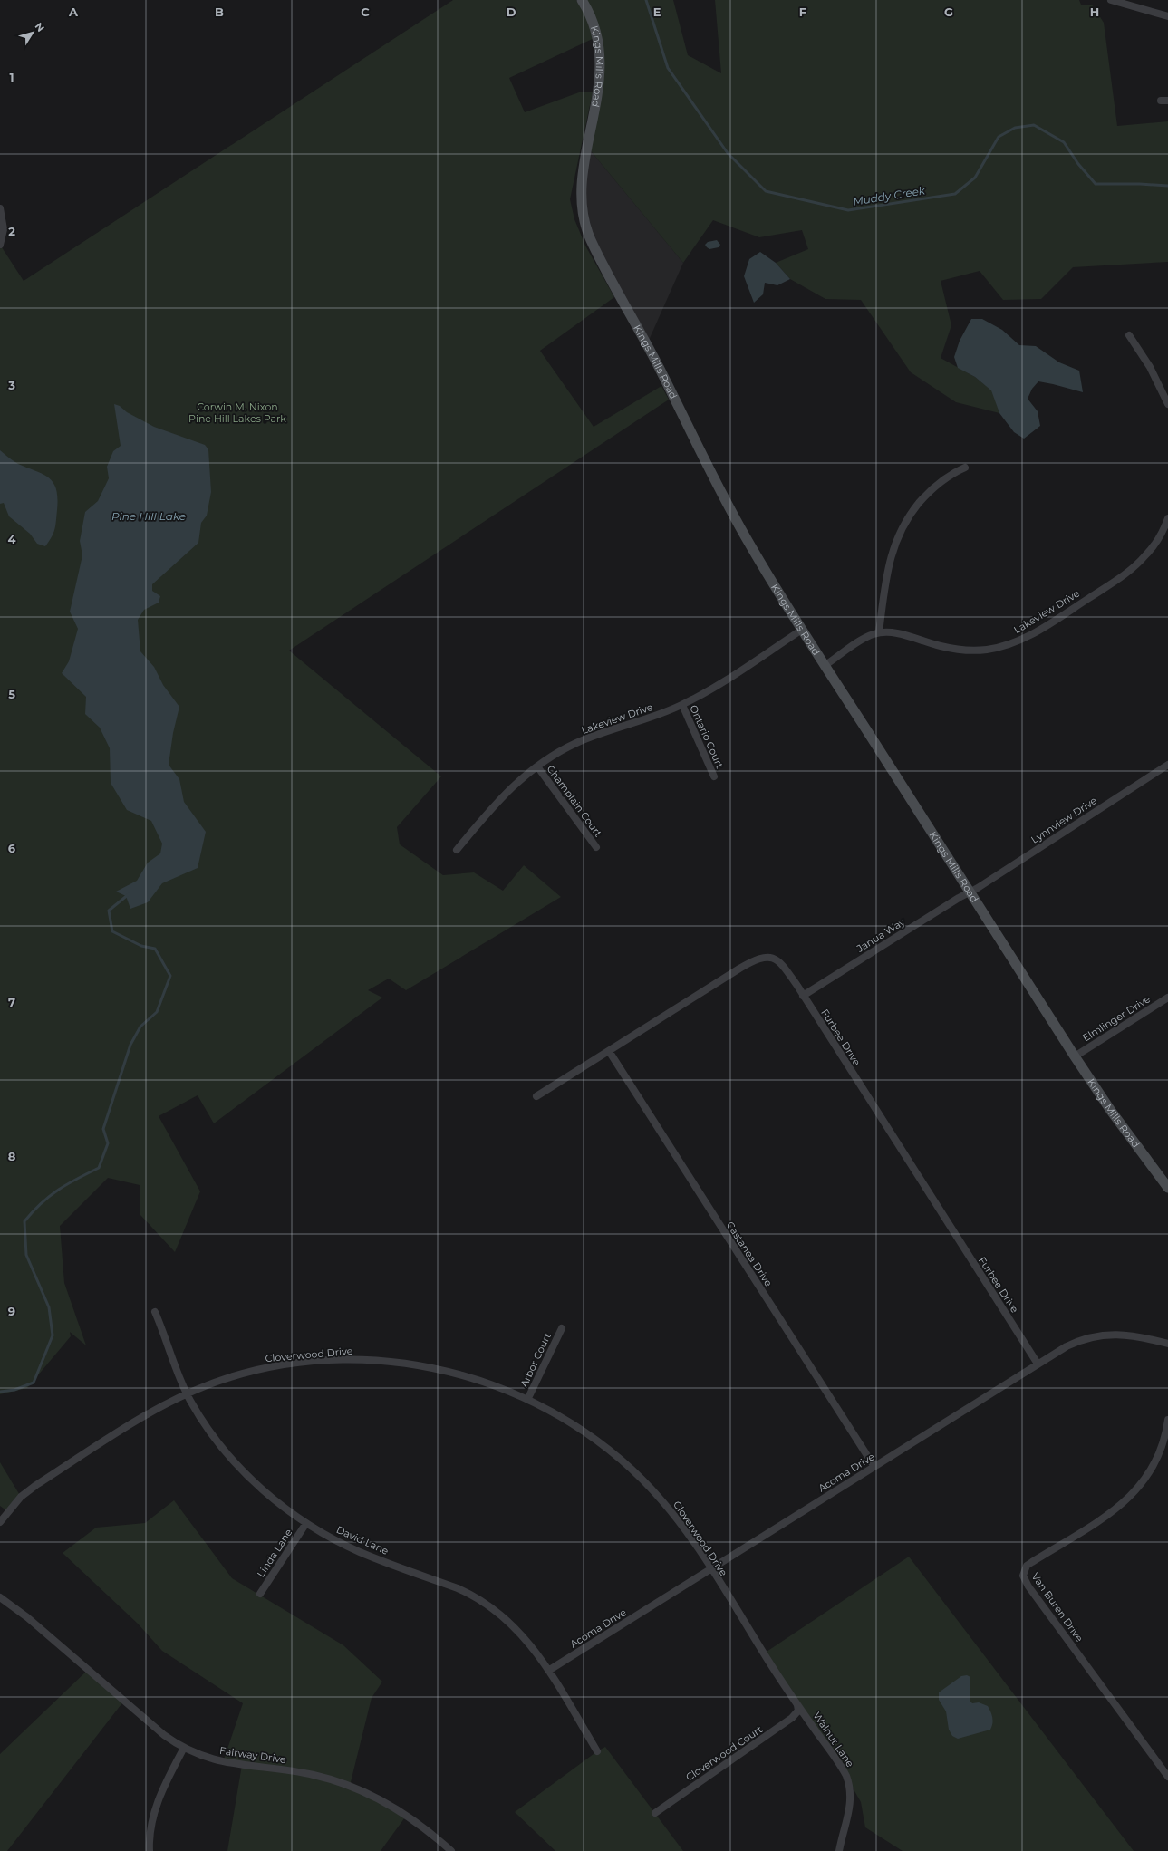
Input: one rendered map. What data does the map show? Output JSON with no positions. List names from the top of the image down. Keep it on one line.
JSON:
{"streets":{"street":["Kings Mills Road","Lakeview Drive","Ontario Court","Champlain Court","Lynnview Drive","Janua Way","Elmlinger Drive","Furbee Drive","Castanea Drive","Cloverwood Drive","Arbor Court","Acoma Drive","David Lane","Linda Lane","Van Buren Drive","Walnut Lane","Cloverwood Court","Fairway Drive"]},"crossings":[["Kings Mills Road","Lakeview Drive"],["Kings Mills Road","Lynnview Drive"],["Kings Mills Road","Janua Way"],["Kings Mills Road","Elmlinger Drive"],["Lakeview Drive","Ontario Court"],["Lakeview Drive","Champlain Court"],["Lynnview Drive","Janua Way"],["Janua Way","Furbee Drive"],["Furbee Drive","Castanea Drive"],["Furbee Drive","Acoma Drive"],["Castanea Drive","Acoma Drive"],["Cloverwood Drive","Arbor Court"],["Cloverwood Drive","Acoma Drive"],["Cloverwood Drive","David Lane"],["Cloverwood Drive","Walnut Lane"],["Cloverwood Drive","Cloverwood Court"],["Acoma Drive","David Lane"],["David Lane","Linda Lane"],["Walnut Lane","Cloverwood Court"]],"water":["Muddy Creek","Pine Hill Lake"],"parks":["Corwin M. Nixon Pine Hill Lakes Park"],"north":"top right","grid":{"columns":["A","B","C","D","E","F","G","H"],"rows":["1","2","3","4","5","6","7","8","9"]}}
